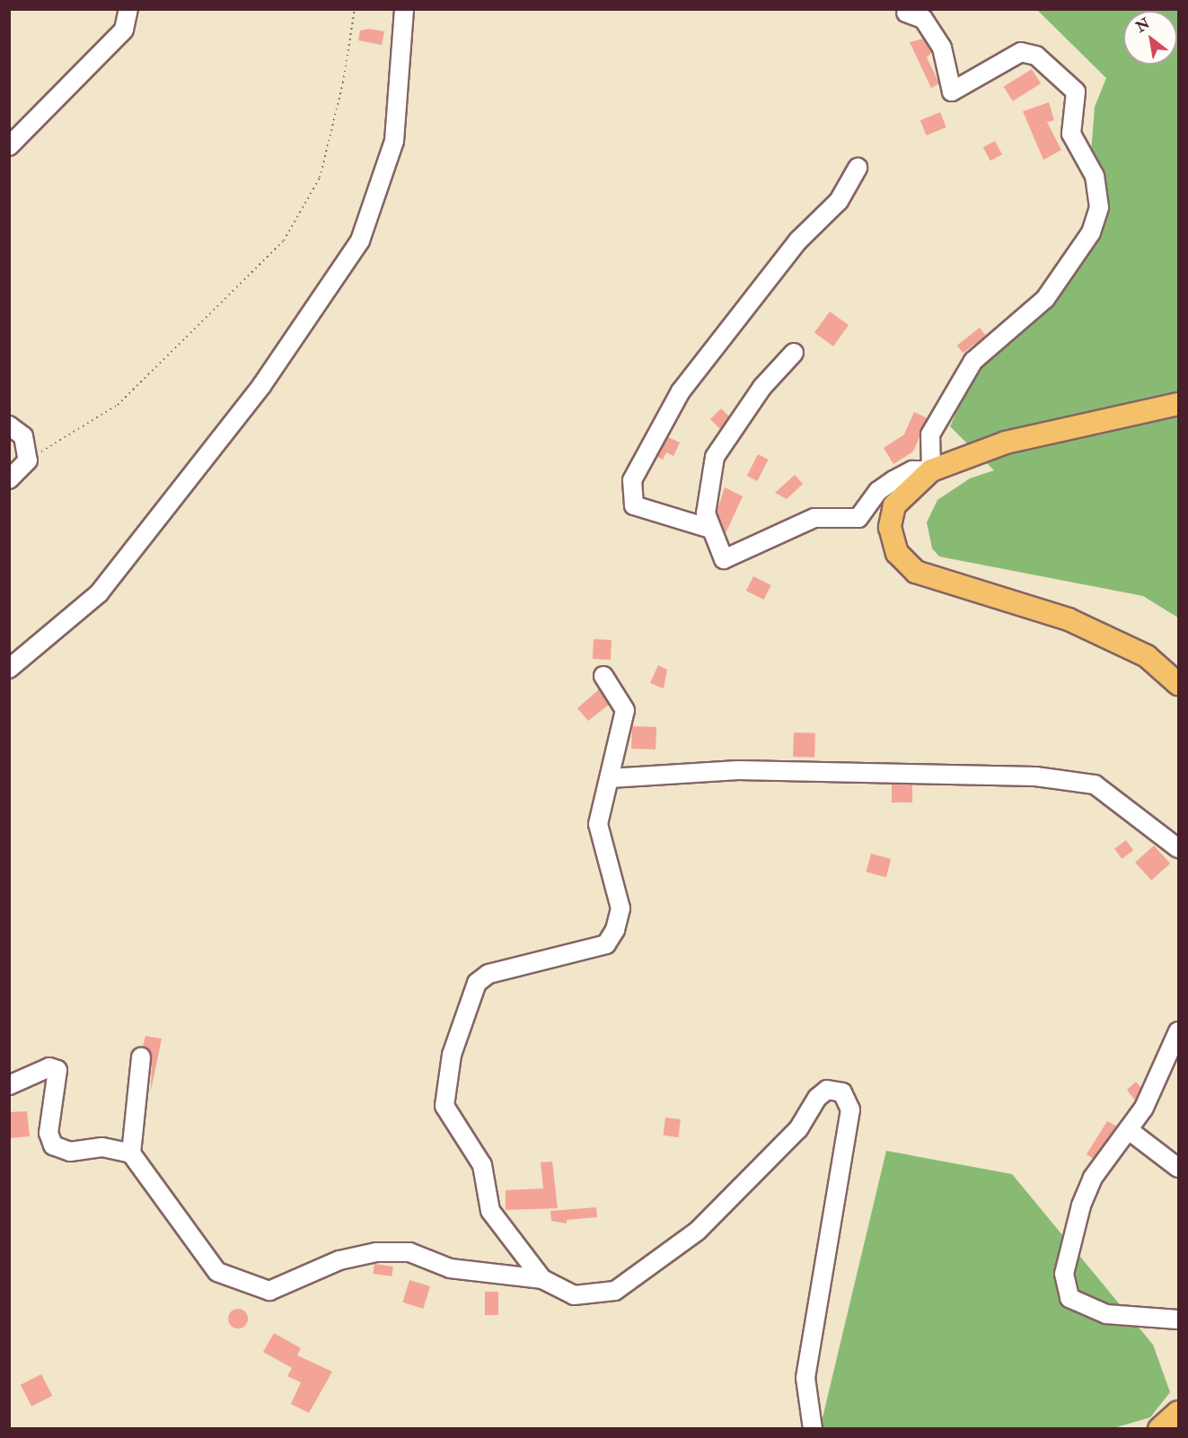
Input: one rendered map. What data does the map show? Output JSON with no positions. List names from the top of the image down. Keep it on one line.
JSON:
{"north":"top left"}
